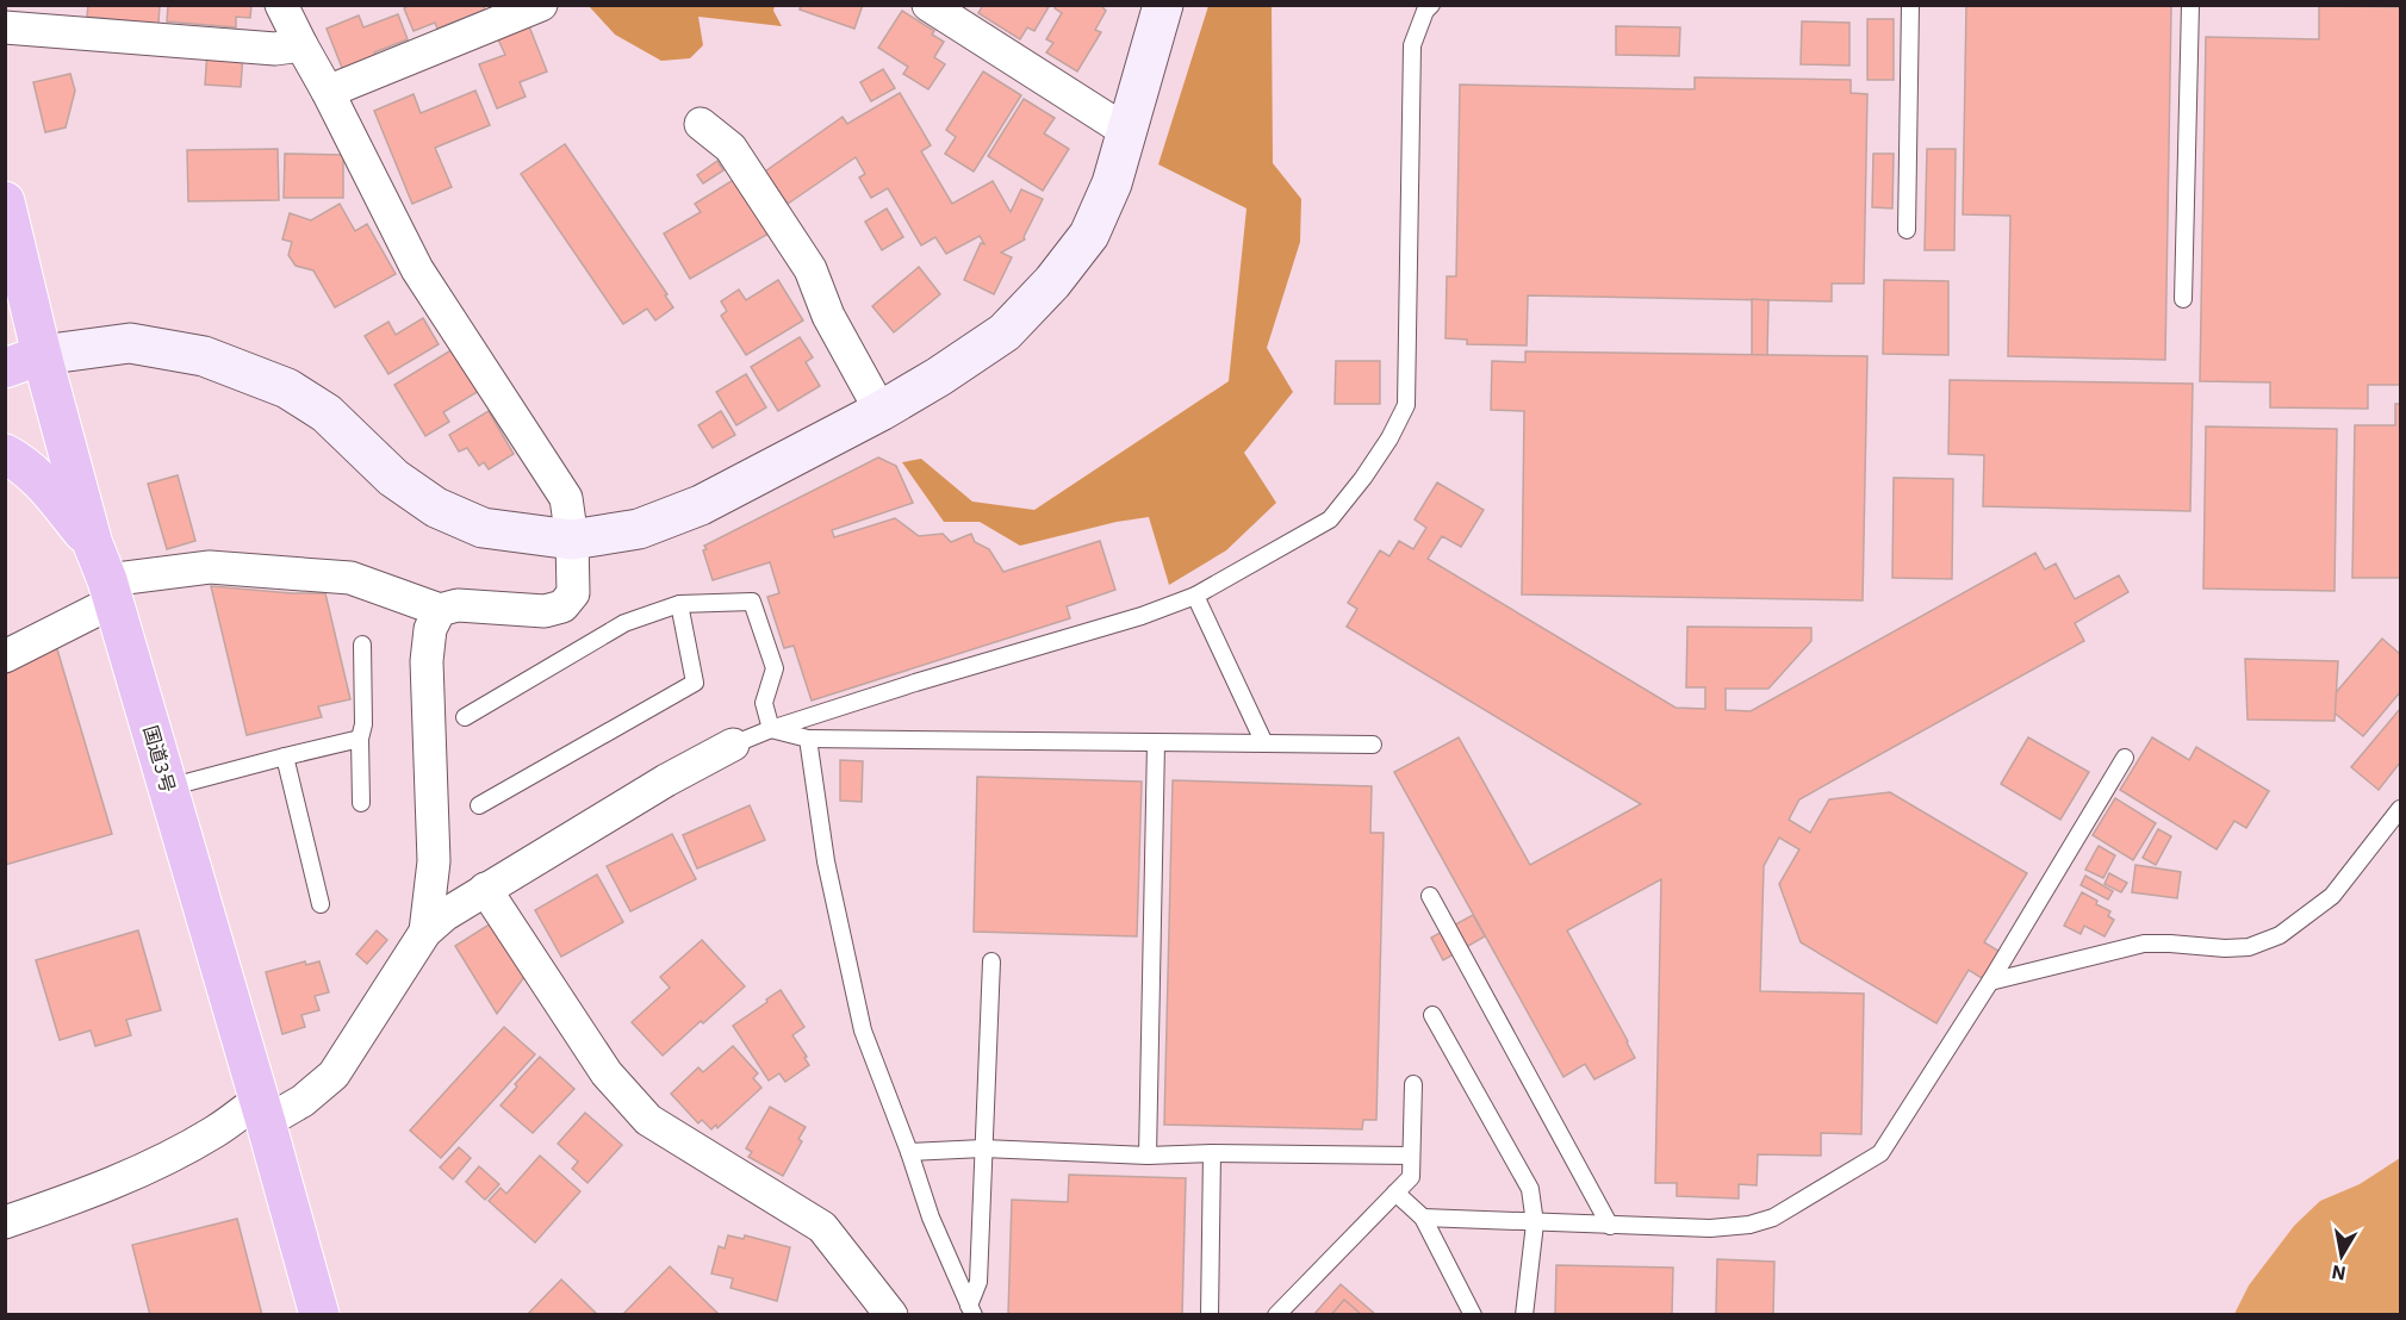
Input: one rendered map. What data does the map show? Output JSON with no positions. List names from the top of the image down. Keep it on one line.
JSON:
{"streets":{"highway":["国道3号"]},"north":"bottom"}
